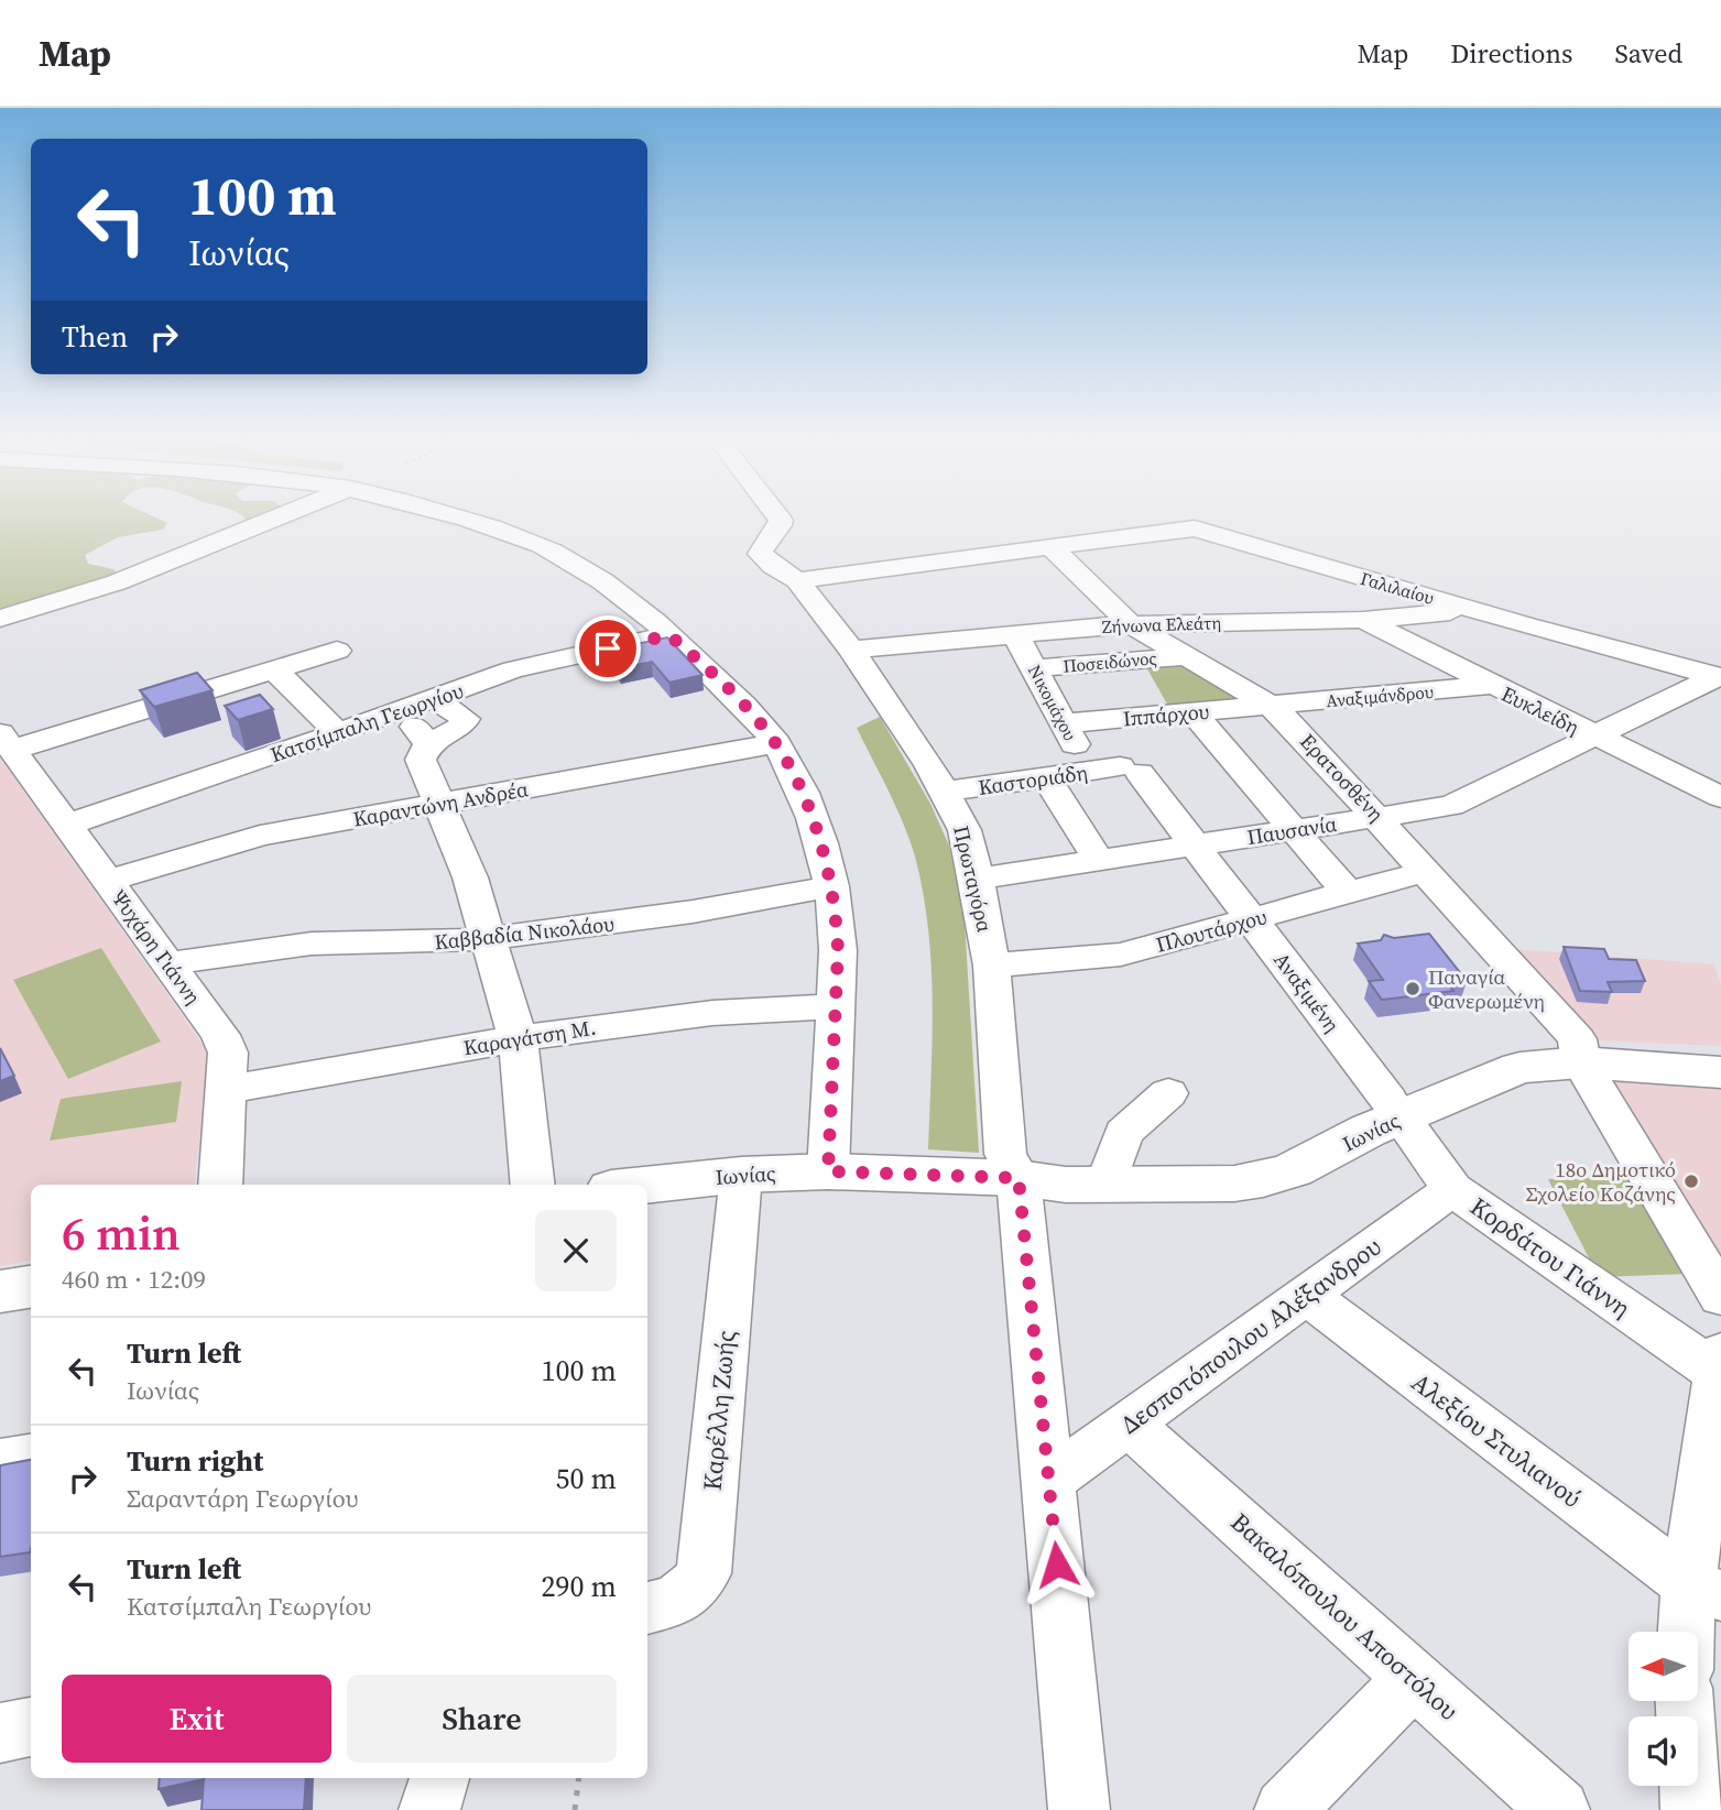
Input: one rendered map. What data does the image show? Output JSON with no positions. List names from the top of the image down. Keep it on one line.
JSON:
{"streets":{"main road":["Ιωνίας"],"street":["Γαλιλαίου","Ζήνωνα Ελεάτη","Ποσειδώνος","Αναξιμάνδρου","Νικομάχου","Ευκλείδη","Ιππάρχου","Κατσίμπαλη Γεωργίου","Ερατοσθένη","Καστοριάδη","Καραντώνη Ανδρέα","Παυσανία","Πρωταγόρα","Πλουτάρχου","Καββαδία Νικολάου","Ψυχάρη Γιάννη","Αναξιμένη","Καραγάτση Μ.","Κορδάτου Γιάννη","Δεσποτόπουλου Αλέξανδρου","Καρέλλη Ζωής","Αλεξίου Στυλιανού","Βακαλόπουλου Αποστόλου"]},"crossings":[["Γαλιλαίου","Ζήνωνα Ελεάτη"],["Γαλιλαίου","Ερατοσθένη"],["Γαλιλαίου","Παυσανία"],["Γαλιλαίου","Πρωταγόρα"],["Ζήνωνα Ελεάτη","Νικομάχου"],["Ζήνωνα Ελεάτη","Ευκλείδη"],["Ζήνωνα Ελεάτη","Ερατοσθένη"],["Ζήνωνα Ελεάτη","Πρωταγόρα"],["Ποσειδώνος","Νικομάχου"],["Ποσειδώνος","Ιππάρχου"],["Ποσειδώνος","Ερατοσθένη"],["Αναξιμάνδρου","Ευκλείδη"],["Αναξιμάνδρου","Ιππάρχου"],["Αναξιμάνδρου","Ερατοσθένη"],["Νικομάχου","Ιππάρχου"],["Νικομάχου","Καστοριάδη"],["Ευκλείδη","Παυσανία"],["Ιππάρχου","Ερατοσθένη"],["Κατσίμπαλη Γεωργίου","Ψυχάρη Γιάννη"],["Ερατοσθένη","Παυσανία"],["Ερατοσθένη","Πλουτάρχου"],["Ερατοσθένη","Ιωνίας"],["Καστοριάδη","Πρωταγόρα"],["Καστοριάδη","Αναξιμένη"],["Καραντώνη Ανδρέα","Ψυχάρη Γιάννη"],["Παυσανία","Πρωταγόρα"],["Παυσανία","Αναξιμένη"],["Πρωταγόρα","Πλουτάρχου"],["Πρωταγόρα","Ιωνίας"],["Πρωταγόρα","Δεσποτόπουλου Αλέξανδρου"],["Πλουτάρχου","Αναξιμένη"],["Καββαδία Νικολάου","Ψυχάρη Γιάννη"],["Ψυχάρη Γιάννη","Καραγάτση Μ."],["Αναξιμένη","Ιωνίας"],["Αναξιμένη","Κορδάτου Γιάννη"],["Ιωνίας","Κορδάτου Γιάννη"],["Ιωνίας","Καρέλλη Ζωής"],["Κορδάτου Γιάννη","Δεσποτόπουλου Αλέξανδρου"],["Δεσποτόπουλου Αλέξανδρου","Αλεξίου Στυλιανού"],["Δεσποτόπουλου Αλέξανδρου","Βακαλόπουλου Αποστόλου"]],"places":["Παναγία Φανερωμένη","18ο Δημοτικό Σχολείο Κοζάνης"],"north":"left","page":{"header":"Map","nav":["Map","Directions","Saved"],"turn":["100 m","Ιωνίας"],"then":"Then","heading":["6 min","460 m · 12:09"],"list":[{"name":"Turn left","note":"Ιωνίας","value":"100 m"},{"name":"Turn right","note":"Σαραντάρη Γεωργίου","value":"50 m"},{"name":"Turn left","note":"Κατσίμπαλη Γεωργίου","value":"290 m"}],"buttons":["Exit","Share"]}}
